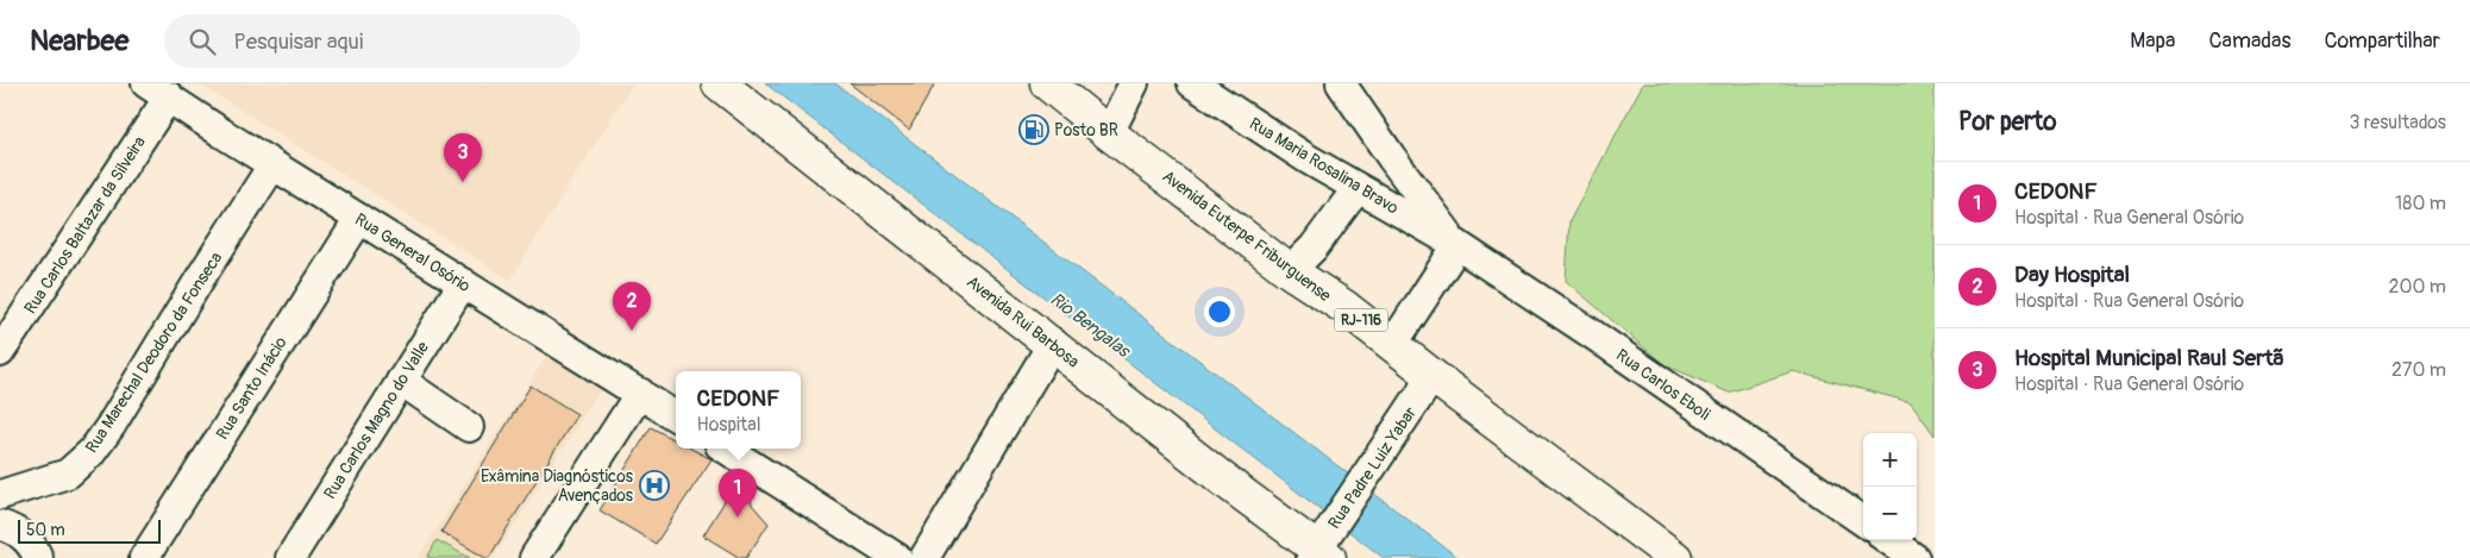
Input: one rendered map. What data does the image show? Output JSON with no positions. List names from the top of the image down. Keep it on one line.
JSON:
{"streets":{"main road":["Avenida Euterpe Friburguense","RJ-116","Avenida Rui Barbosa"],"street":["Rua Maria Rosalina Bravo","Rua Carlos Baltazar da Silveira","Rua General Osório","Rua Marechal Deodoro da Fonseca","Rua Carlos Eboli","Rua Santo Inácio","Rua Carlos Magno do Valle","Rua Padre Luiz Yabar"]},"crossings":[["Rua Maria Rosalina Bravo","Rua Carlos Eboli"],["Rua Carlos Baltazar da Silveira","Rua General Osório"],["Avenida Euterpe Friburguense","Rua Padre Luiz Yabar"],["Rua General Osório","Rua Marechal Deodoro da Fonseca"],["Rua General Osório","Rua Santo Inácio"],["Rua General Osório","Rua Carlos Magno do Valle"],["Avenida Rui Barbosa","Rua Padre Luiz Yabar"]],"water":["Rio Bengalas"],"places":{"fuel station":["Posto BR"],"hospital":["Exâmina Diagnósticos Avençados"]},"scale_bar":"50 m","page":{"header":"Nearbee","search":"Pesquisar aqui","nav":["Mapa","Camadas","Compartilhar"],"heading":["Por perto","3 resultados"],"pins":["3","2","1"],"list":[{"mark":"1","name":"CEDONF","note":"Hospital · Rua General Osório","value":"180 m"},{"mark":"2","name":"Day Hospital","note":"Hospital · Rua General Osório","value":"200 m"},{"mark":"3","name":"Hospital Municipal Raul Sertã","note":"Hospital · Rua General Osório","value":"270 m"}],"popup":["CEDONF","Hospital"],"map_buttons":["+","−"],"scale":"50 m"}}
